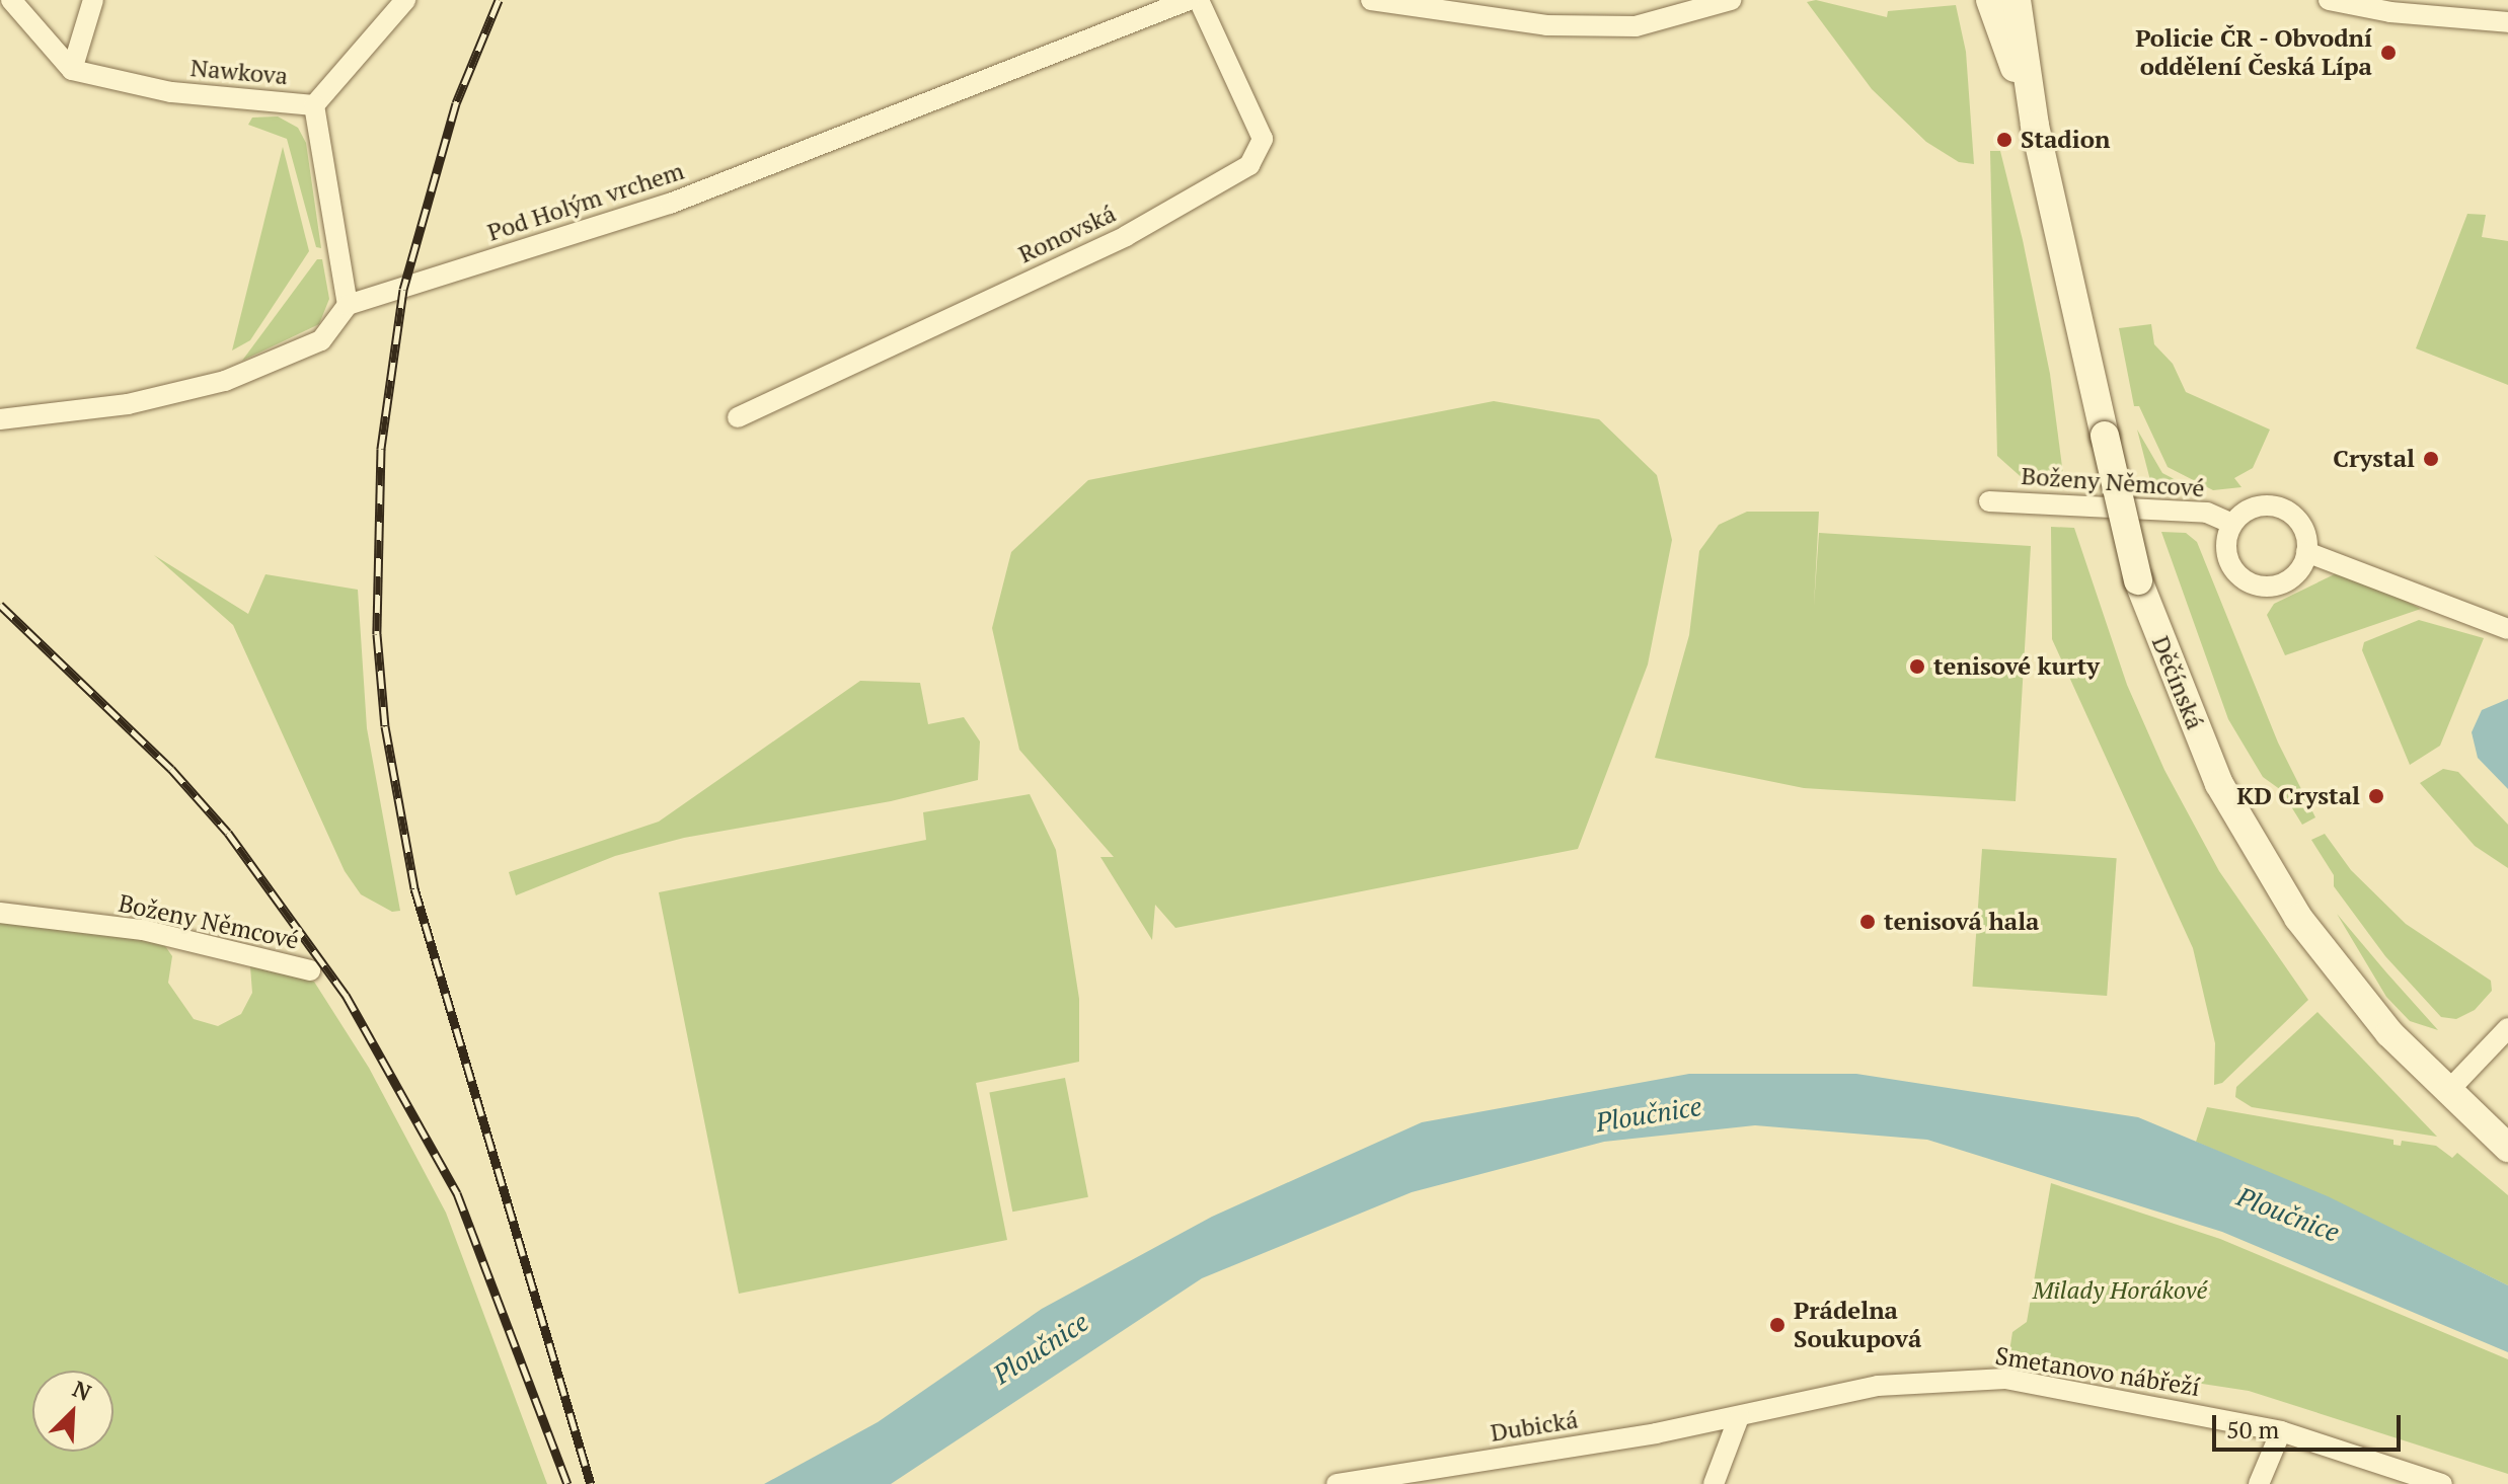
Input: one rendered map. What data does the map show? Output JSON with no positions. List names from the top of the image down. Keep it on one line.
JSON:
{"streets":{"main road":["Děčínská"],"street":["Nawkova","Pod Holým vrchem","Ronovská","Boženy Němcové","Smetanovo nábřeží","Dubická"]},"crossings":[["Smetanovo nábřeží","Dubická"]],"water":["Ploučnice"],"parks":["Milady Horákové"],"places":["Policie ČR - Obvodní oddělení Česká Lípa","Stadion","Crystal","tenisové kurty","KD Crystal","tenisová hala","Prádelna Soukupová"],"scale_bar":"50 m","north":"top right"}
